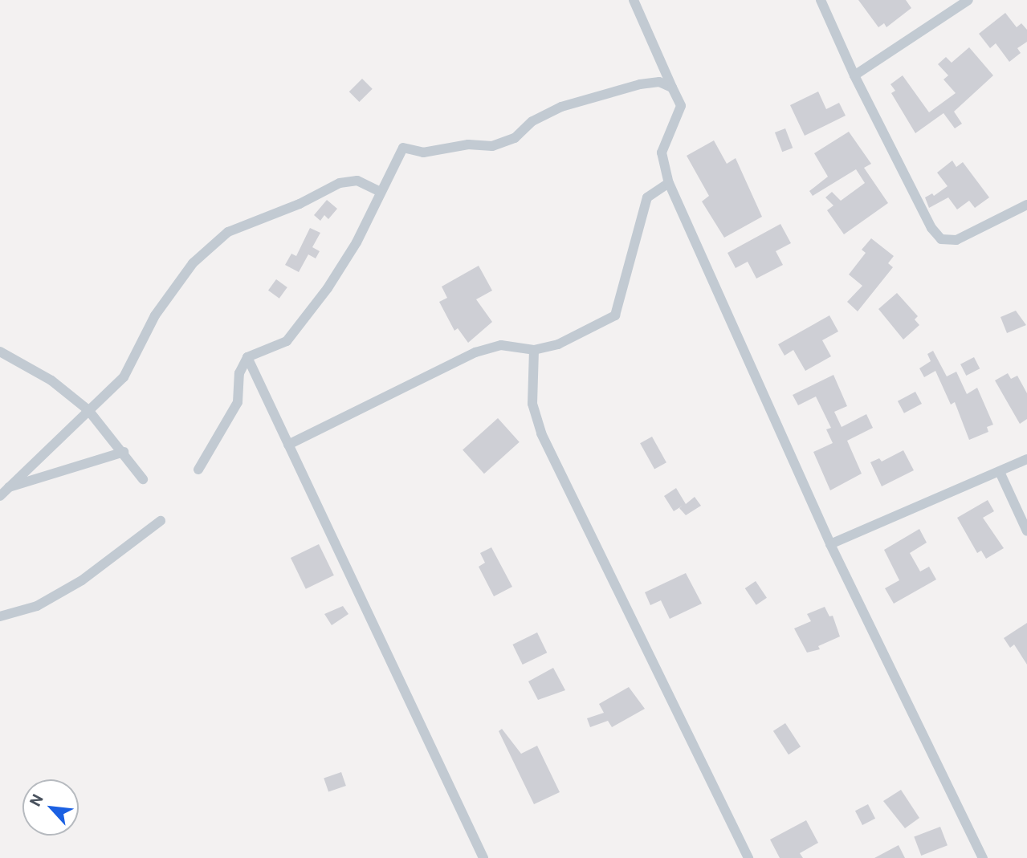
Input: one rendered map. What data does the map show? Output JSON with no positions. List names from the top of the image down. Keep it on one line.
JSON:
{"north":"top left"}
